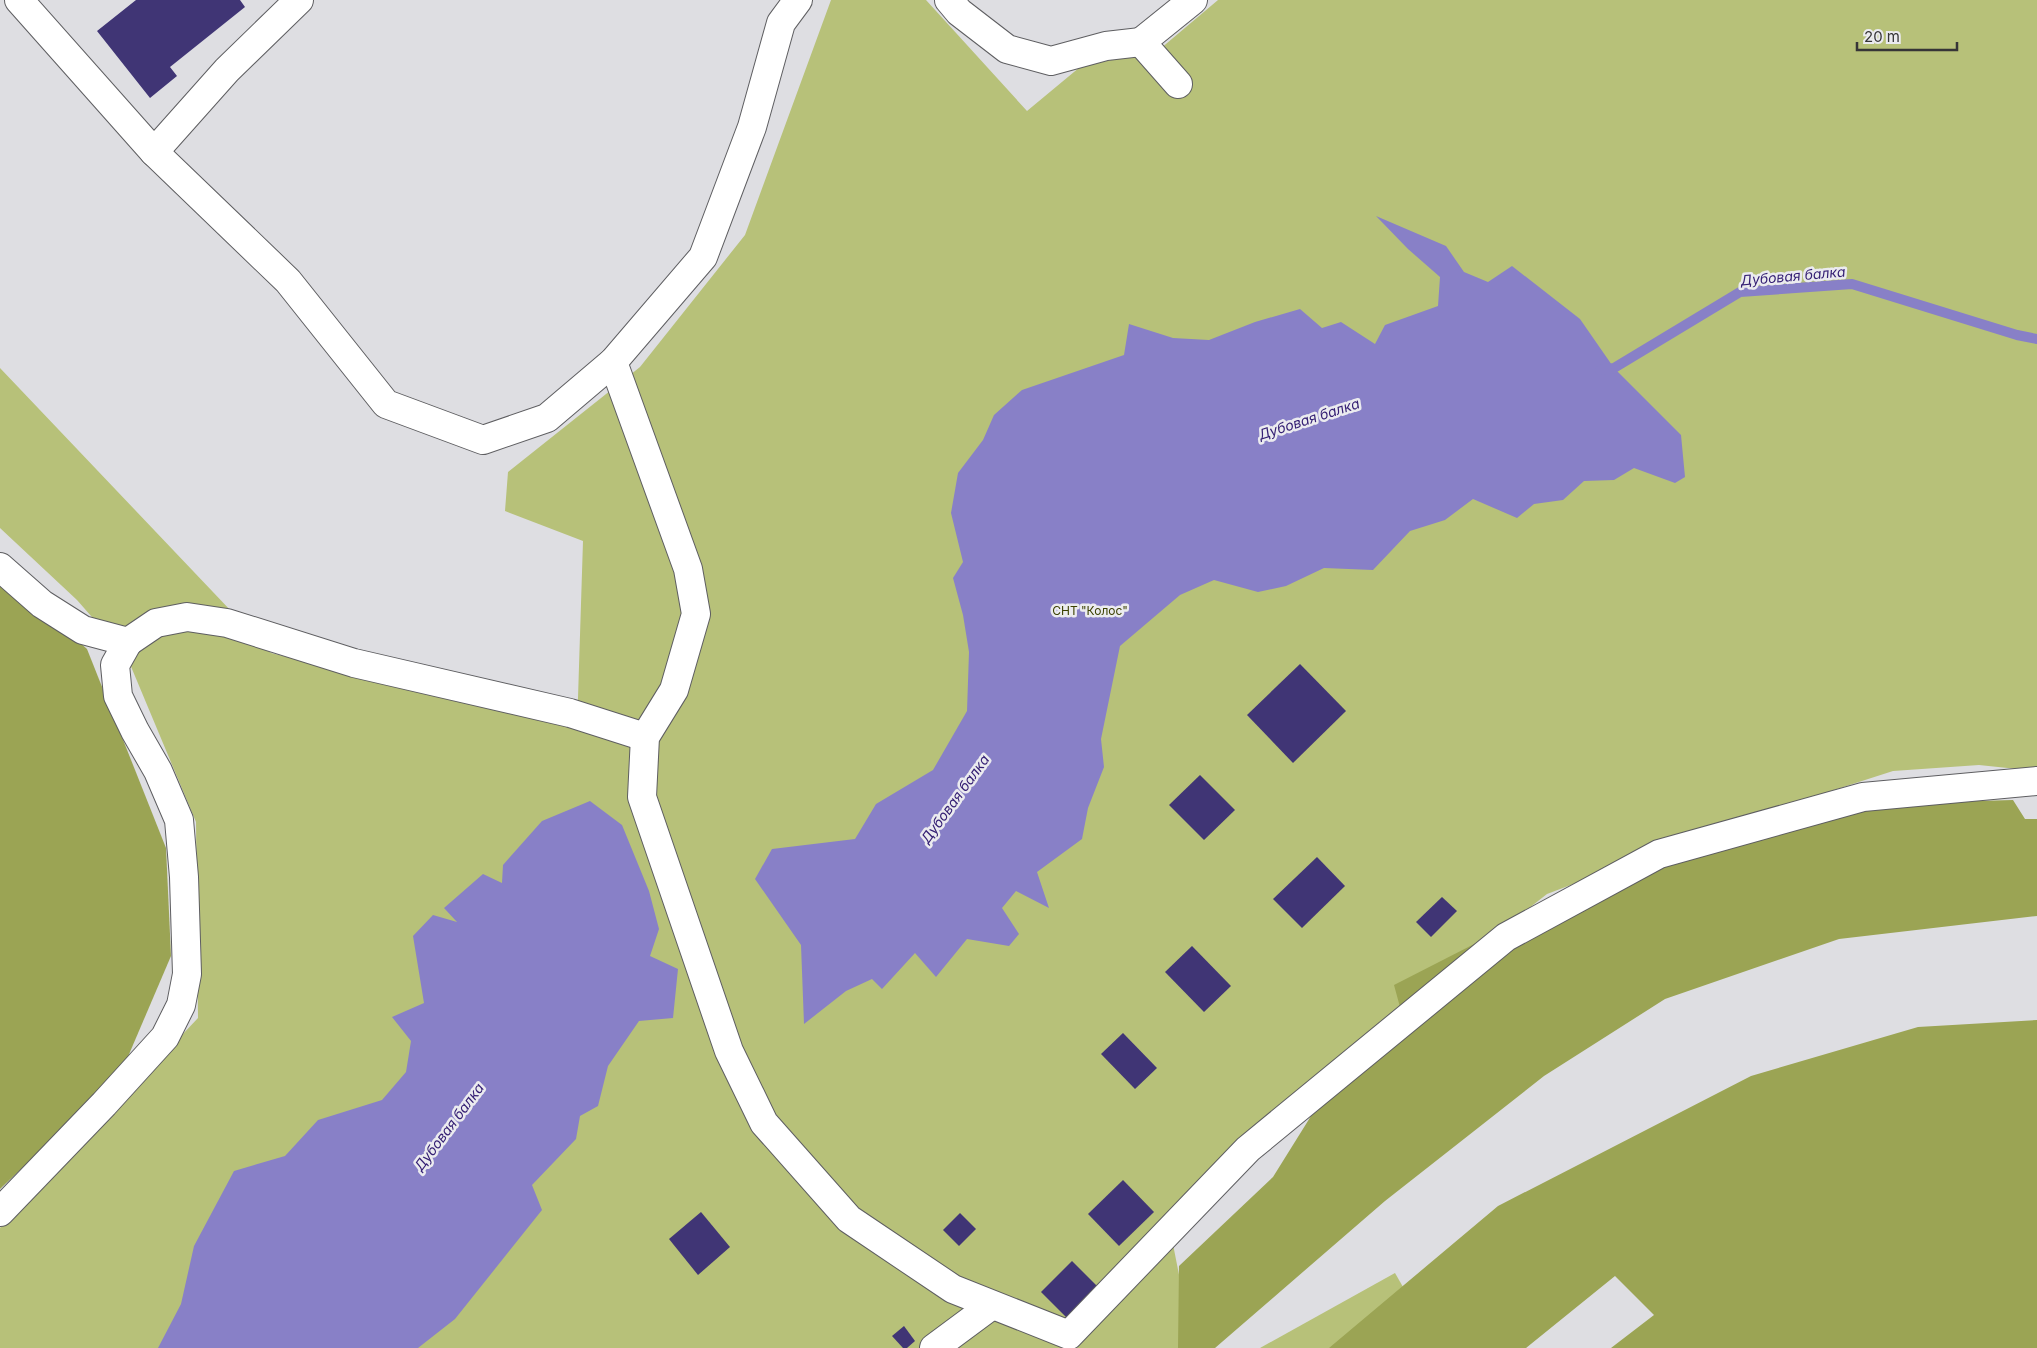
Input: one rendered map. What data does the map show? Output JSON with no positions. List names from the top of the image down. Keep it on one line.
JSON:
{"water":["Дубовая балка"],"parks":["СНТ \"Колос\""],"scale_bar":"20 m"}
